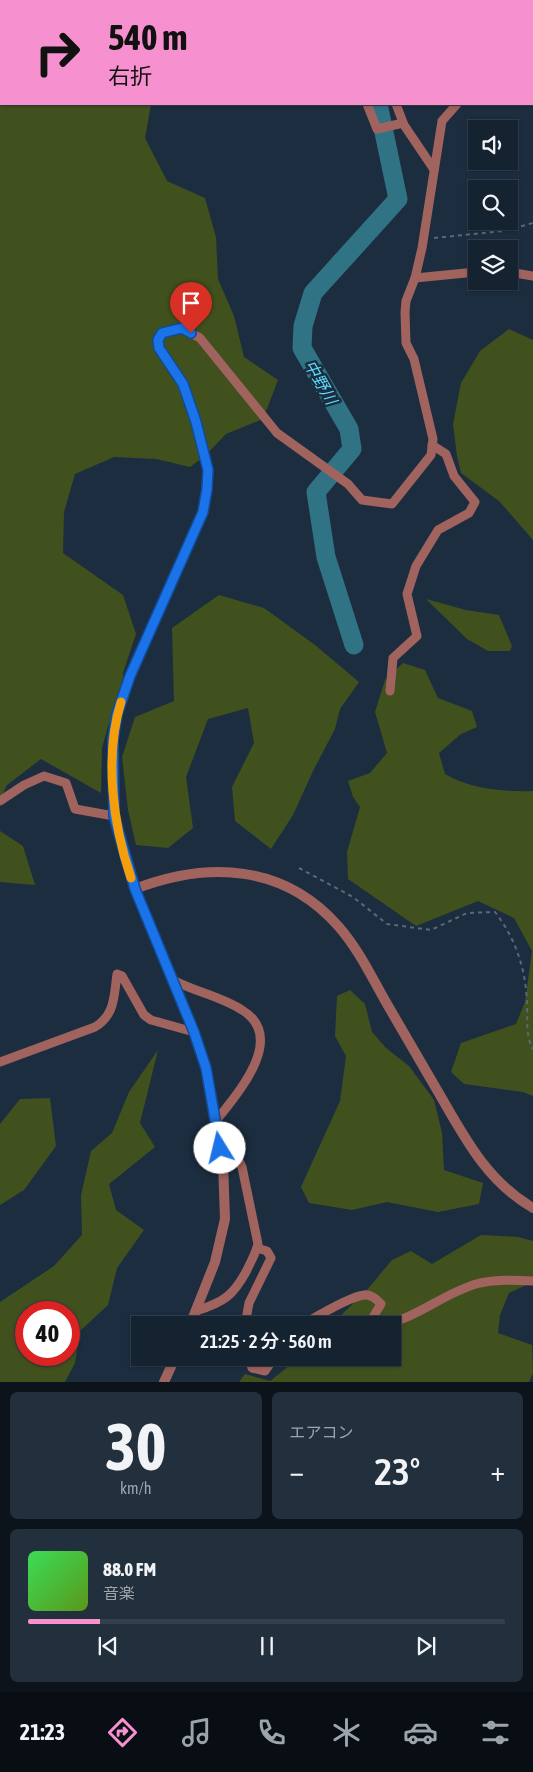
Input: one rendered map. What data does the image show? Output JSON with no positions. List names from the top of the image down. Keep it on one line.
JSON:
{"water":["中野川"],"page":{"turn":["540 m","右折"],"limit":"40","trip":"21:25 · 2 分 · 560 m","tile":[["30","km/h"],"エアコン"],"heat":["−","23°","+"],"song":["88.0 FM","音楽"],"tabs":"21:23"}}
